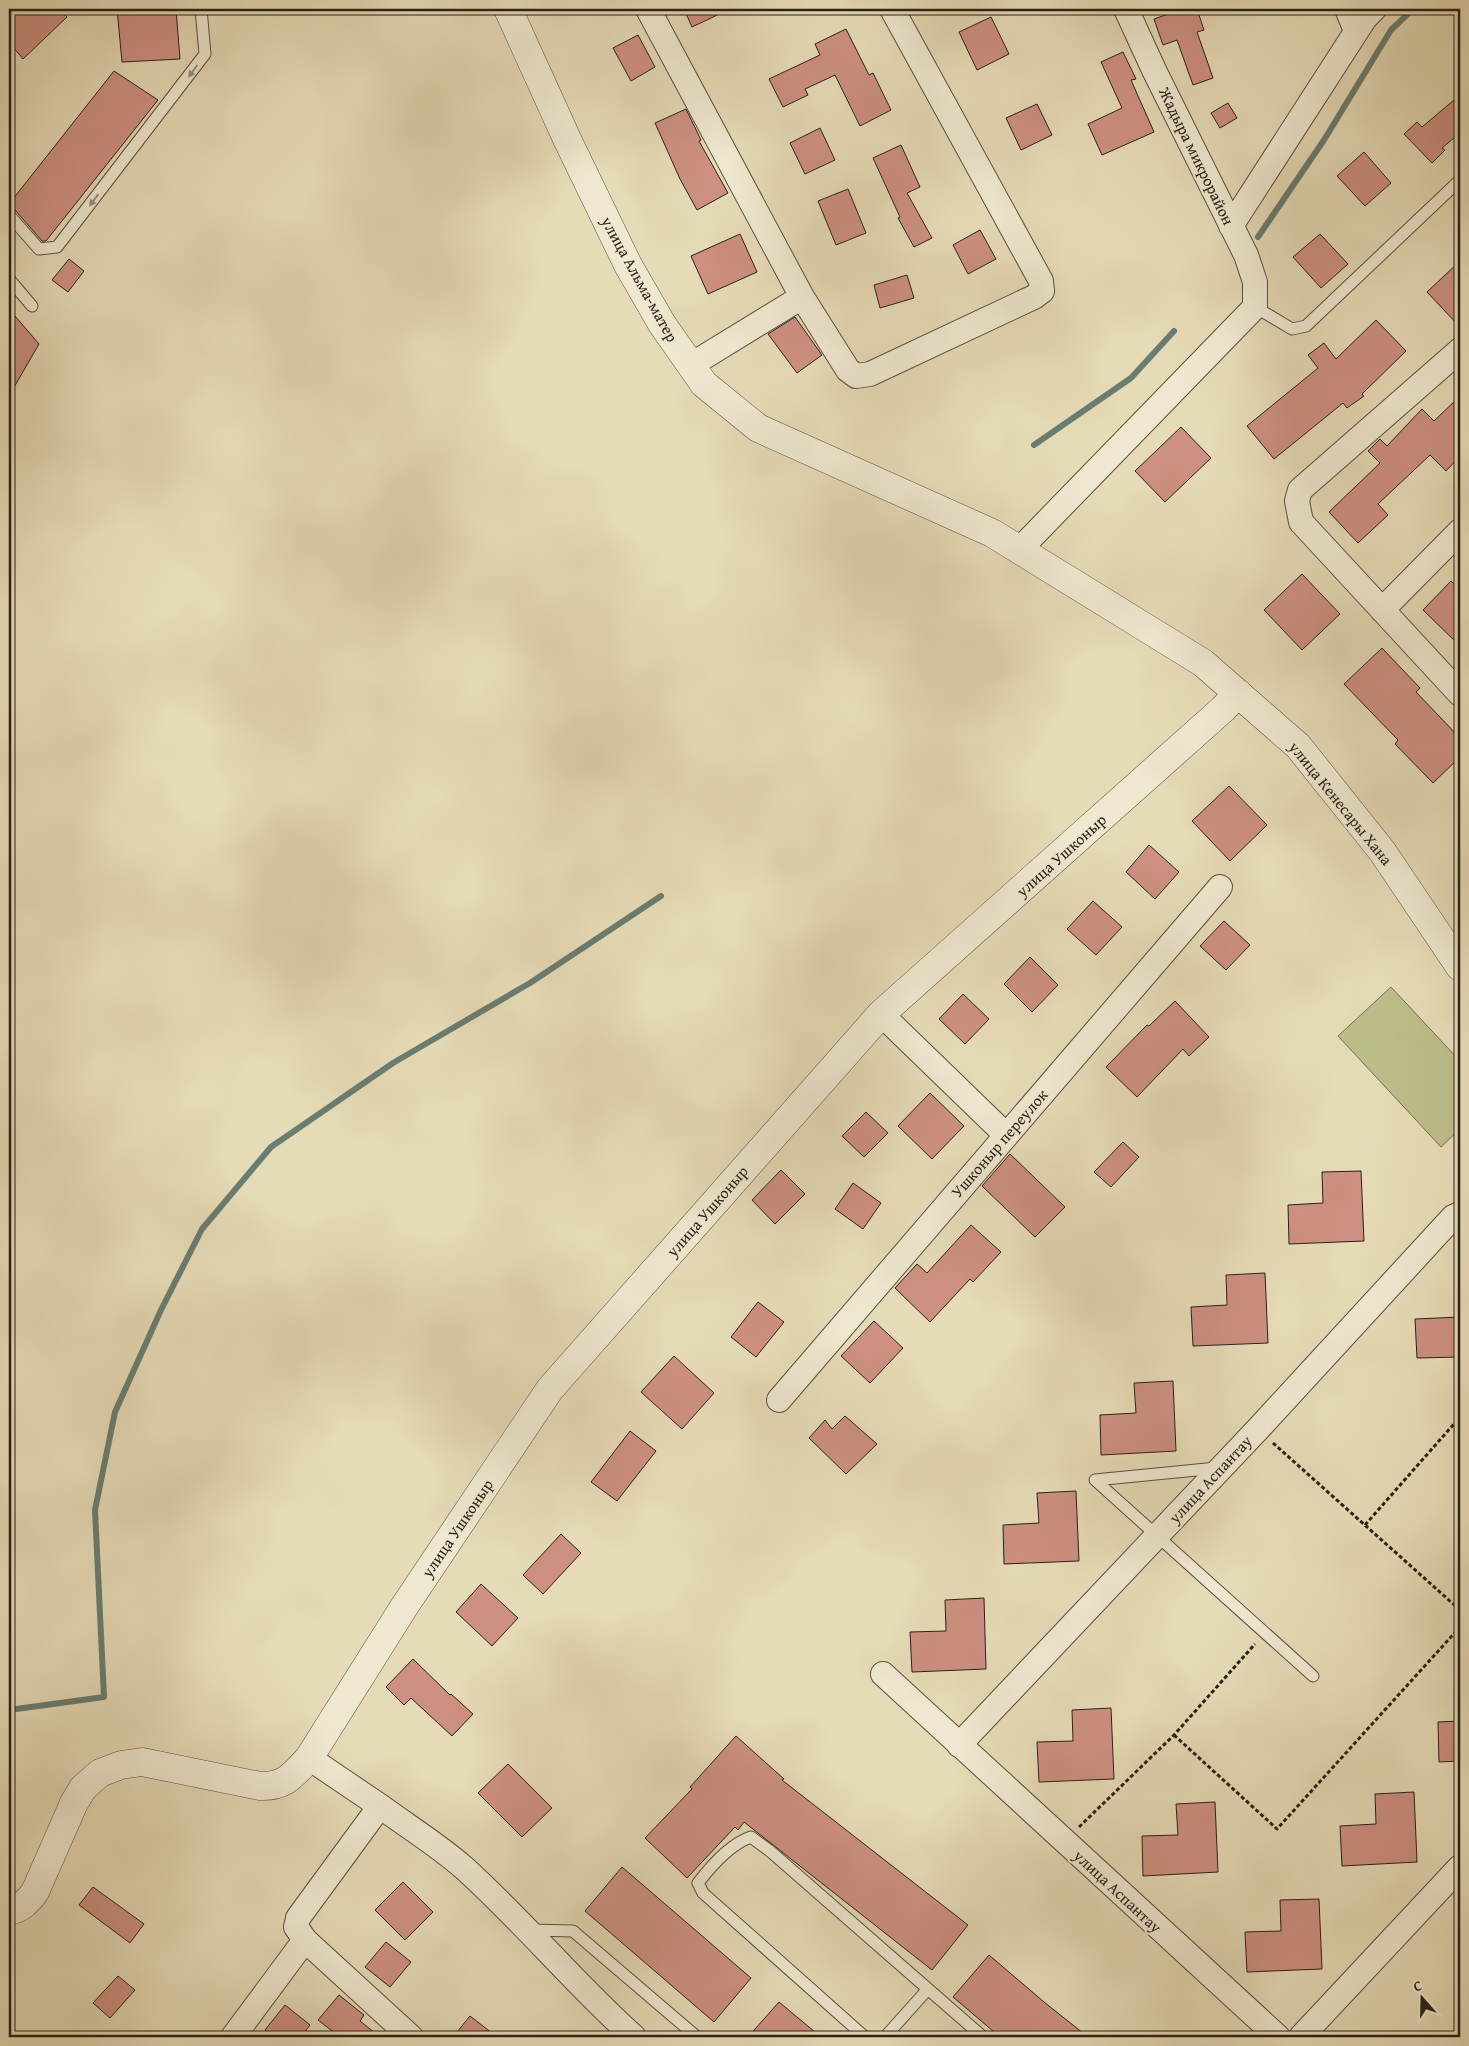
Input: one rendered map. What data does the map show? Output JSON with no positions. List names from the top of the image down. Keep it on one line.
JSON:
{"streets":{"street":["Жадыра микрорайон","улица Альма-матер","улица Кенесары Хана","улица Ушконыр","Ушконыр переулок","улица Аспантау"]},"crossings":[["улица Альма-матер","улица Кенесары Хана"],["улица Кенесары Хана","улица Ушконыр"]],"north":"top"}
